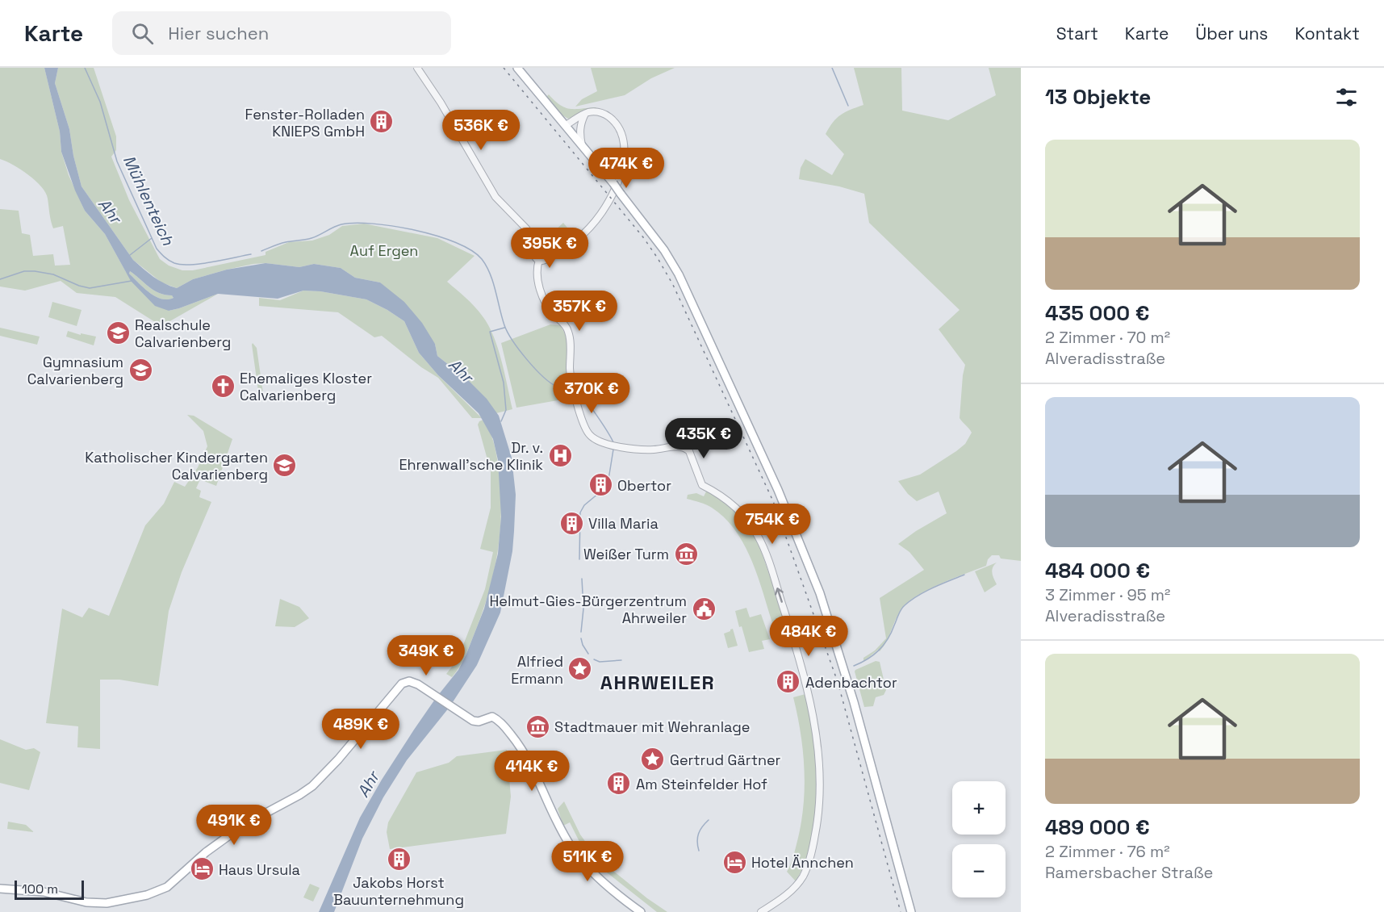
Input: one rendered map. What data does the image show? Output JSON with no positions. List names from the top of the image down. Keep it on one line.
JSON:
{"districts":["AHRWEILER"],"water":["Mühlenteich","Ahr"],"parks":["Auf Ergen"],"places":{"building":["Fenster-Rolladen KNIEPS GmbH","Obertor","Villa Maria","Adenbachtor","Am Steinfelder Hof","Jakobs Horst Bauunternehmung"],"school or university":["Realschule Calvarienberg","Gymnasium Calvarienberg","Katholischer Kindergarten Calvarienberg"],"church":["Ehemaliges Kloster Calvarienberg"],"hospital":["Dr. v. Ehrenwall'sche Klinik"],"museum":["Weißer Turm","Stadtmauer mit Wehranlage"],"public building":["Helmut-Gies-Bürgerzentrum Ahrweiler"],"place":["Alfried Ermann","Gertrud Gärtner"],"hotel":["Hotel Ännchen","Haus Ursula"]},"scale_bar":"100 m","page":{"header":"Karte","search":"Hier suchen","nav":["Start","Karte","Über uns","Kontakt"],"heading":"13 Objekte","price":["536K €","474K €","395K €","357K €","370K €","435K €","754K €","484K €","349K €","489K €","414K €","491K €","511K €"],"list":[{"name":"435 000 €","note":"2 Zimmer · 70 m² · Alveradisstraße"},{"name":"484 000 €","note":"3 Zimmer · 95 m² · Alveradisstraße"},{"name":"489 000 €","note":"2 Zimmer · 76 m² · Ramersbacher Straße"}],"map_buttons":["+","−"],"scale":"100 m"}}
